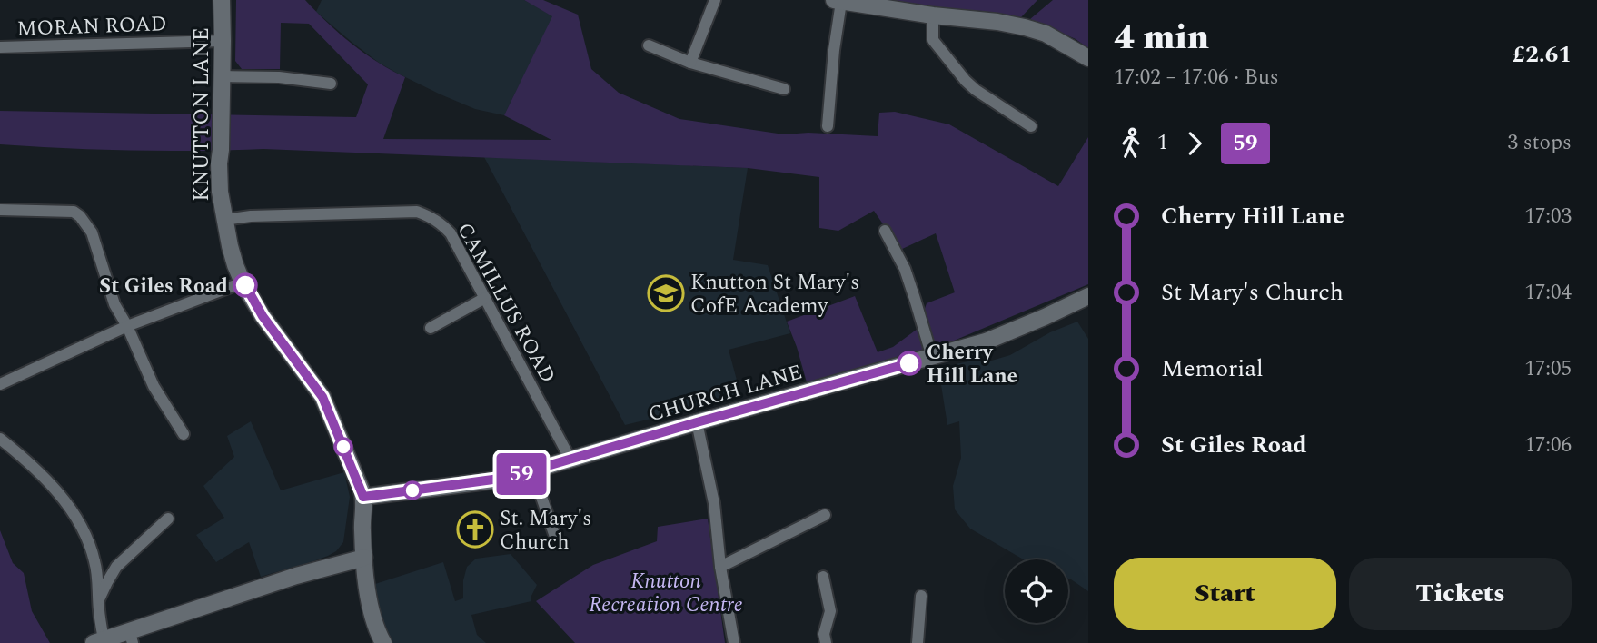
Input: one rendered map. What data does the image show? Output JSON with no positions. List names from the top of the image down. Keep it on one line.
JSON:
{"streets":{"main road":["KNUTTON LANE","CHURCH LANE"],"street":["MORAN ROAD","CAMILLUS ROAD"]},"crossings":[["MORAN ROAD","KNUTTON LANE"],["KNUTTON LANE","CAMILLUS ROAD"],["KNUTTON LANE","CHURCH LANE"],["CAMILLUS ROAD","CHURCH LANE"]],"parks":["Knutton Recreation Centre"],"places":{"other":["St Giles Road","Cherry Hill Lane"],"school or university":["Knutton St Mary's CofE Academy"],"church":["St. Mary's Church"]},"lines":["bus line 59"],"page":{"on_map":"59","heading":["4 min","17:02 – 17:06 · Bus","£2.61"],"legs":["1","59","3 stops"],"list":[{"name":"Cherry Hill Lane","value":"17:03"},{"name":"St Mary's Church","value":"17:04"},{"name":"Memorial","value":"17:05"},{"name":"St Giles Road","value":"17:06"}],"buttons":["Start","Tickets"]}}
